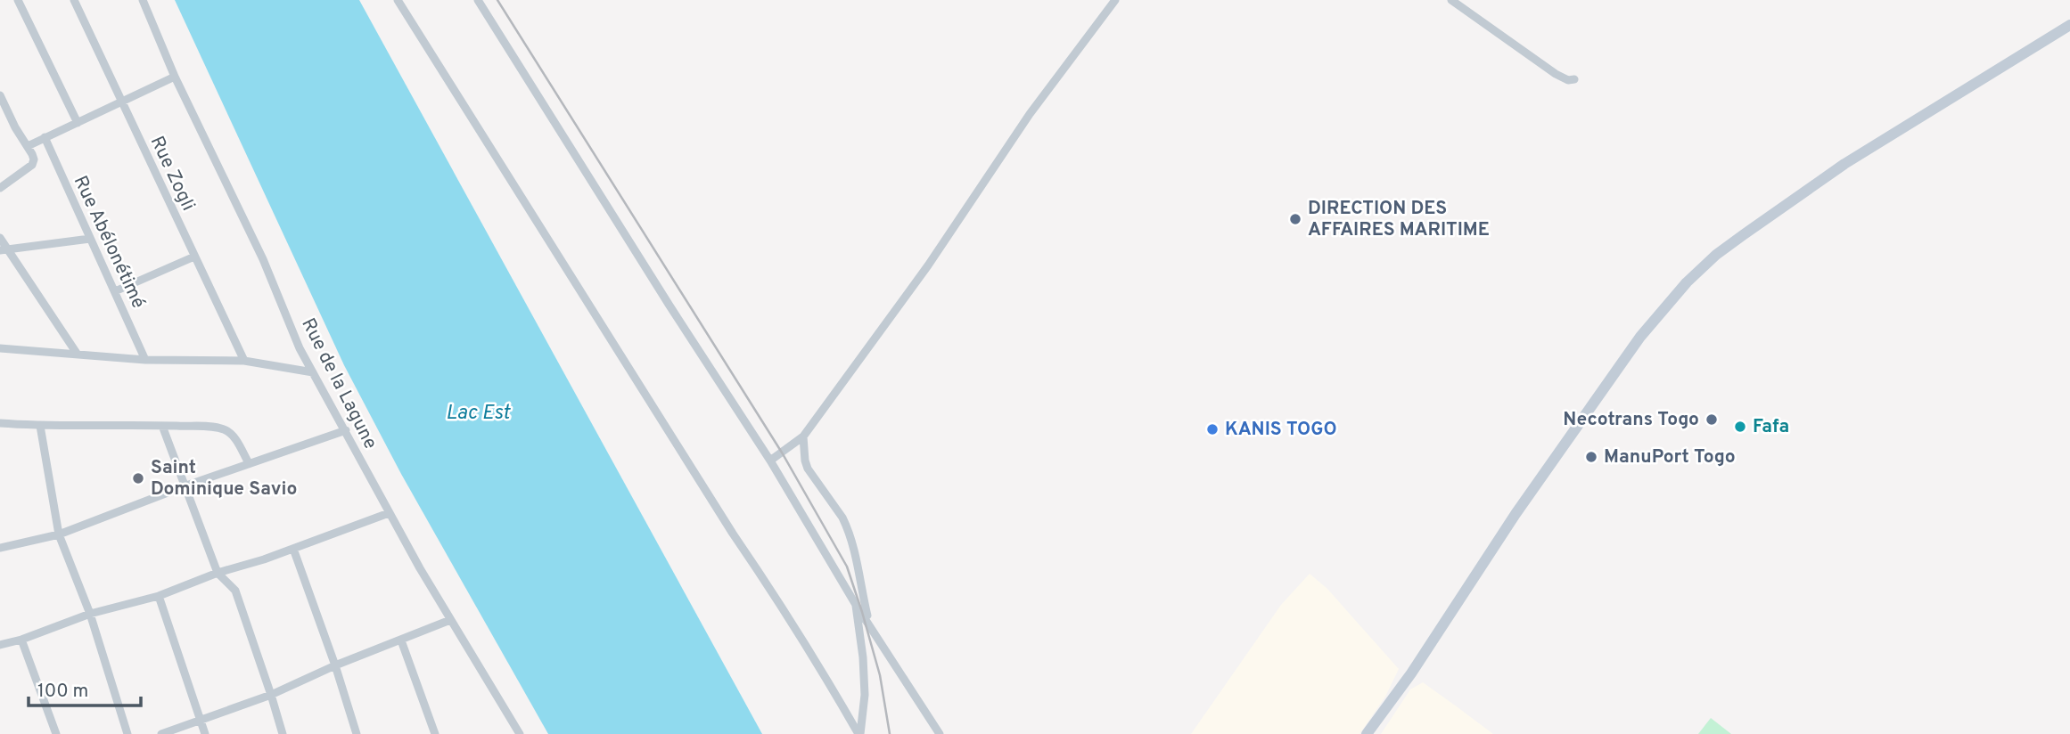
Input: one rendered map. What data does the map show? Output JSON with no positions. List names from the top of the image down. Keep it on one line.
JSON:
{"streets":{"street":["Rue Zogli","Rue Abélonétimé","Rue de la Lagune"]},"water":["Lac Est"],"places":["DIRECTION DES AFFAIRES MARITIME","Necotrans Togo","Fafa","KANIS TOGO","ManuPort Togo","Saint Dominique Savio"],"scale_bar":"100 m"}
